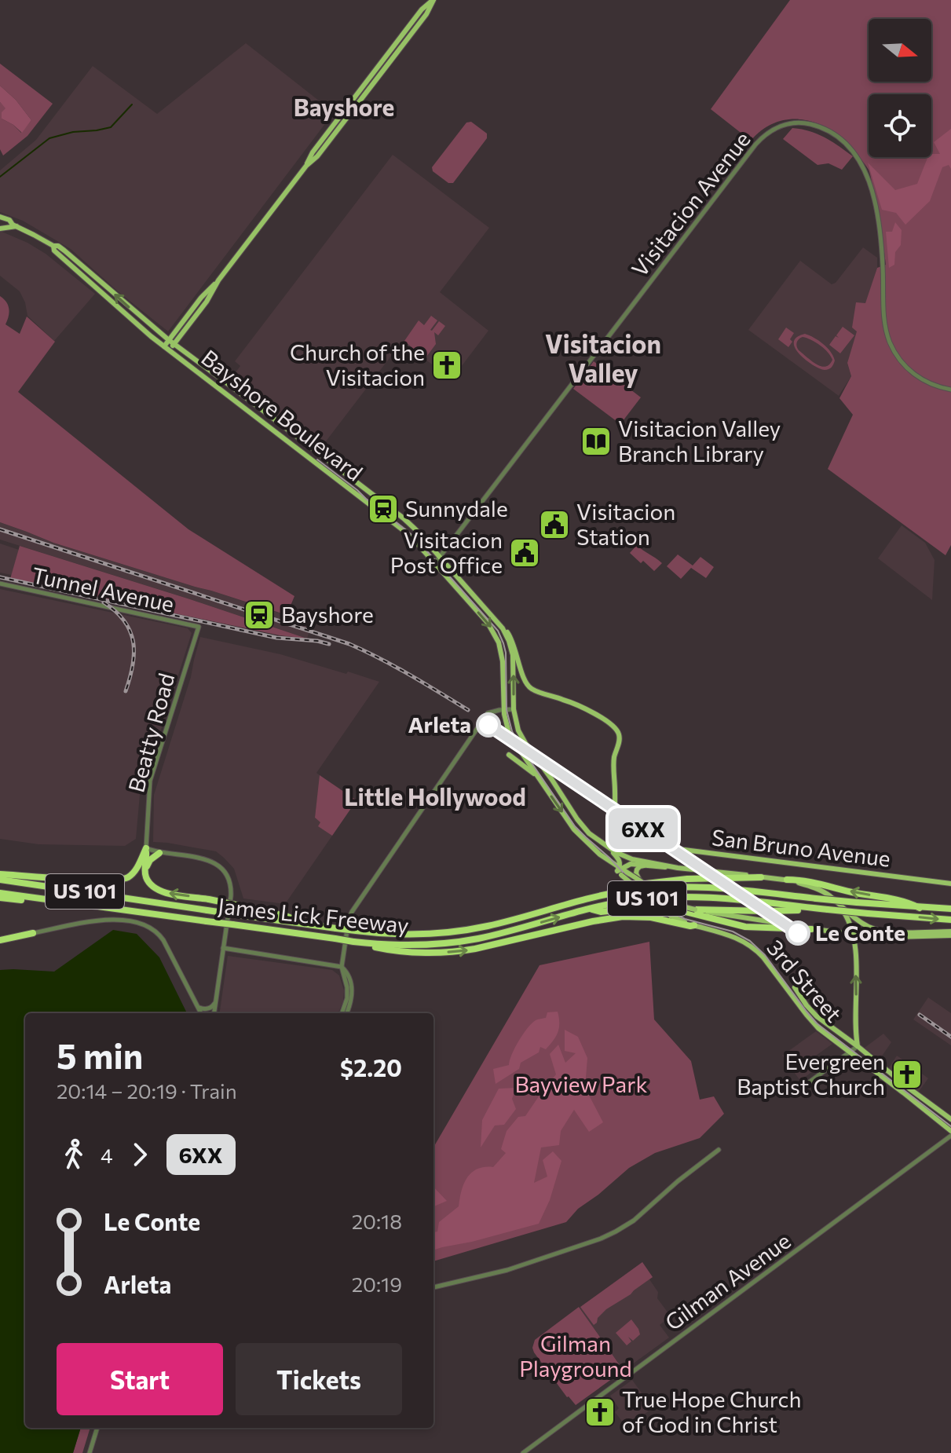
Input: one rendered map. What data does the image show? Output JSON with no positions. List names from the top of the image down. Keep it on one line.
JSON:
{"streets":{"highway":["US 101","James Lick Freeway"],"main road":["Bayshore Boulevard","San Bruno Avenue","3rd Street"],"street":["Visitacion Avenue","Tunnel Avenue","Beatty Road","Gilman Avenue"]},"crossings":[["Visitacion Avenue","Bayshore Boulevard"],["Bayshore Boulevard","San Bruno Avenue"],["Bayshore Boulevard","3rd Street"],["Tunnel Avenue","Beatty Road"],["US 101","James Lick Freeway"],["3rd Street","Gilman Avenue"]],"districts":["Bayshore","Visitacion Valley","Little Hollywood"],"parks":["Bayview Park","Gilman Playground"],"places":{"church":["Church of the Visitacion","Evergreen Baptist Church","True Hope Church of God in Christ"],"library":["Visitacion Valley Branch Library"],"station":["Sunnydale","Bayshore"],"public building":["Visitacion Station","Visitacion Post Office"],"other":["Arleta","Le Conte"]},"north":"right","page":{"on_map":"6XX","heading":["5 min","20:14 – 20:19 · Train","$2.20"],"legs":["4","6XX"],"list":[{"name":"Le Conte","value":"20:18"},{"name":"Arleta","value":"20:19"}],"buttons":["Start","Tickets"]}}
